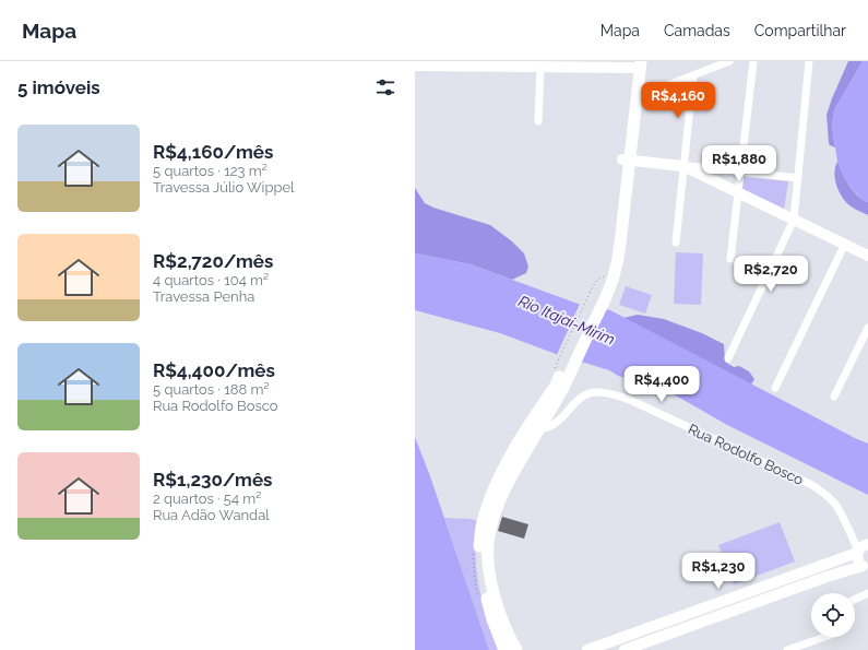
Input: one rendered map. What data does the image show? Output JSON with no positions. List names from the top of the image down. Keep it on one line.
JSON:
{"streets":{"street":["Rua Rodolfo Bosco"]},"water":["Rio Itajaí-Mirim"],"page":{"header":"Mapa","nav":["Mapa","Camadas","Compartilhar"],"heading":"5 imóveis","price":["R$4,160","R$1,880","R$2,720","R$4,400","R$1,230"],"list":[{"name":"R$4,160/mês","note":"5 quartos · 123 m² · Travessa Júlio Wippel"},{"name":"R$2,720/mês","note":"4 quartos · 104 m² · Travessa Penha"},{"name":"R$4,400/mês","note":"5 quartos · 188 m² · Rua Rodolfo Bosco"},{"name":"R$1,230/mês","note":"2 quartos · 54 m² · Rua Adão Wandal"}]}}
